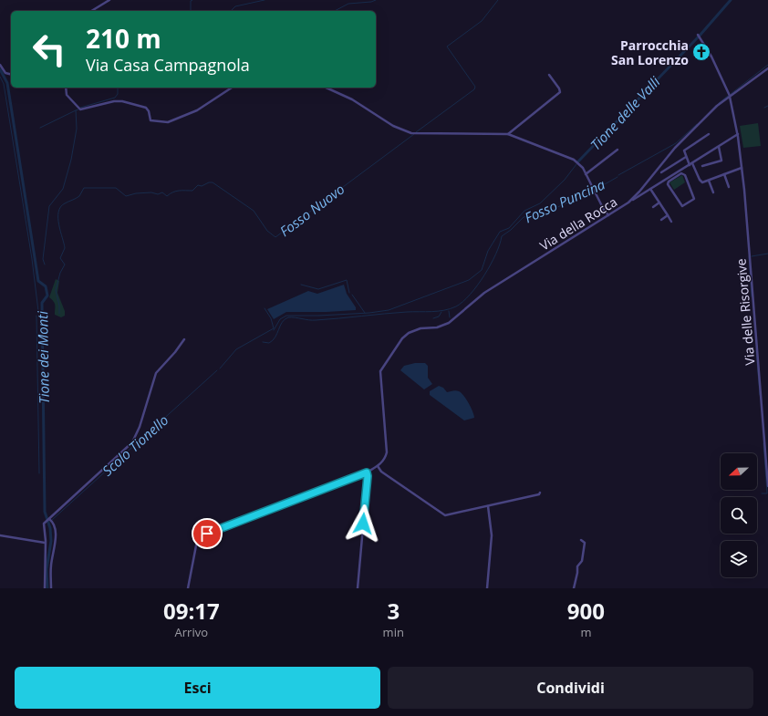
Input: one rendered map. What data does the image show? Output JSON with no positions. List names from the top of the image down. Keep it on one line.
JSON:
{"streets":{"street":["Via della Rocca","Via delle Risorgive"]},"crossings":[["Via della Rocca","Via delle Risorgive"]],"water":["Tione delle Valli","Fosso Puncina","Fosso Nuovo","Tione dei Monti","Scolo Tionello"],"places":{"church":["Parrocchia San Lorenzo"]},"north":"left","page":{"turn":["210 m","Via Casa Campagnola"],"eta":["09:17","Arrivo","3","min","900","m"],"buttons":["Esci","Condividi"]}}
